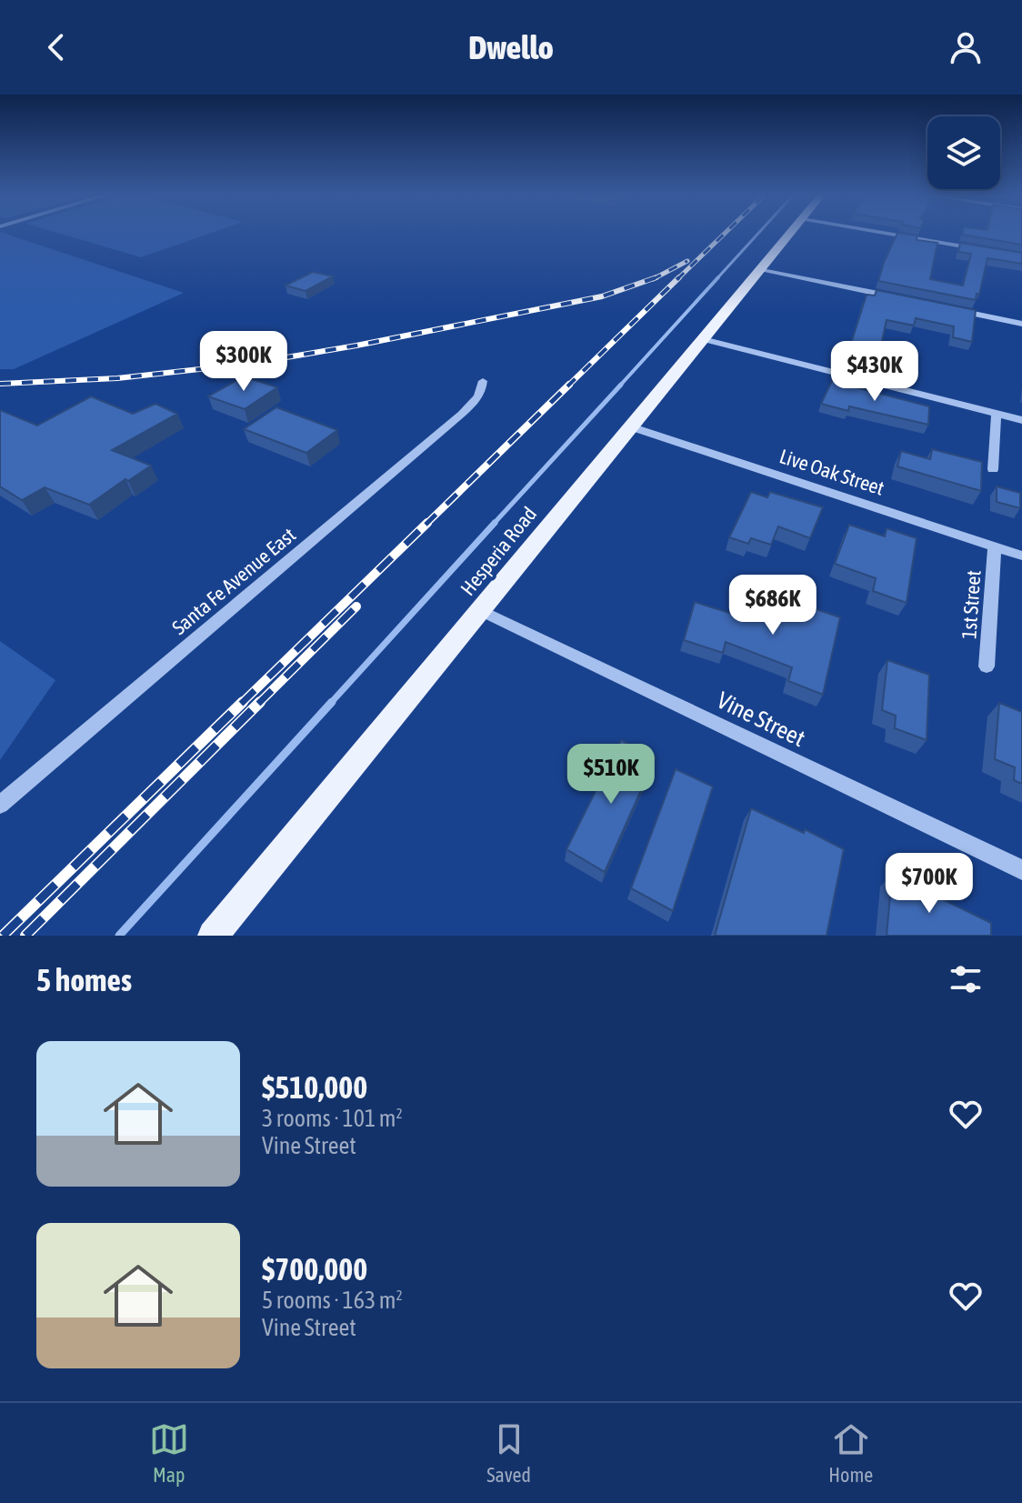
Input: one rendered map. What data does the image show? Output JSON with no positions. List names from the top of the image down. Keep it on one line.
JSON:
{"streets":{"main road":["Hesperia Road"],"street":["Live Oak Street","Santa Fe Avenue East","1st Street","Vine Street"]},"crossings":[["Live Oak Street","Hesperia Road"],["Live Oak Street","1st Street"],["Hesperia Road","Vine Street"]],"page":{"header":"Dwello","price":["$300K","$430K","$686K","$510K","$700K"],"heading":"5 homes","list":[{"name":"$510,000","note":"3 rooms · 101 m² · Vine Street"},{"name":"$700,000","note":"5 rooms · 163 m² · Vine Street"}],"tabs":["Map","Saved","Home"]}}
